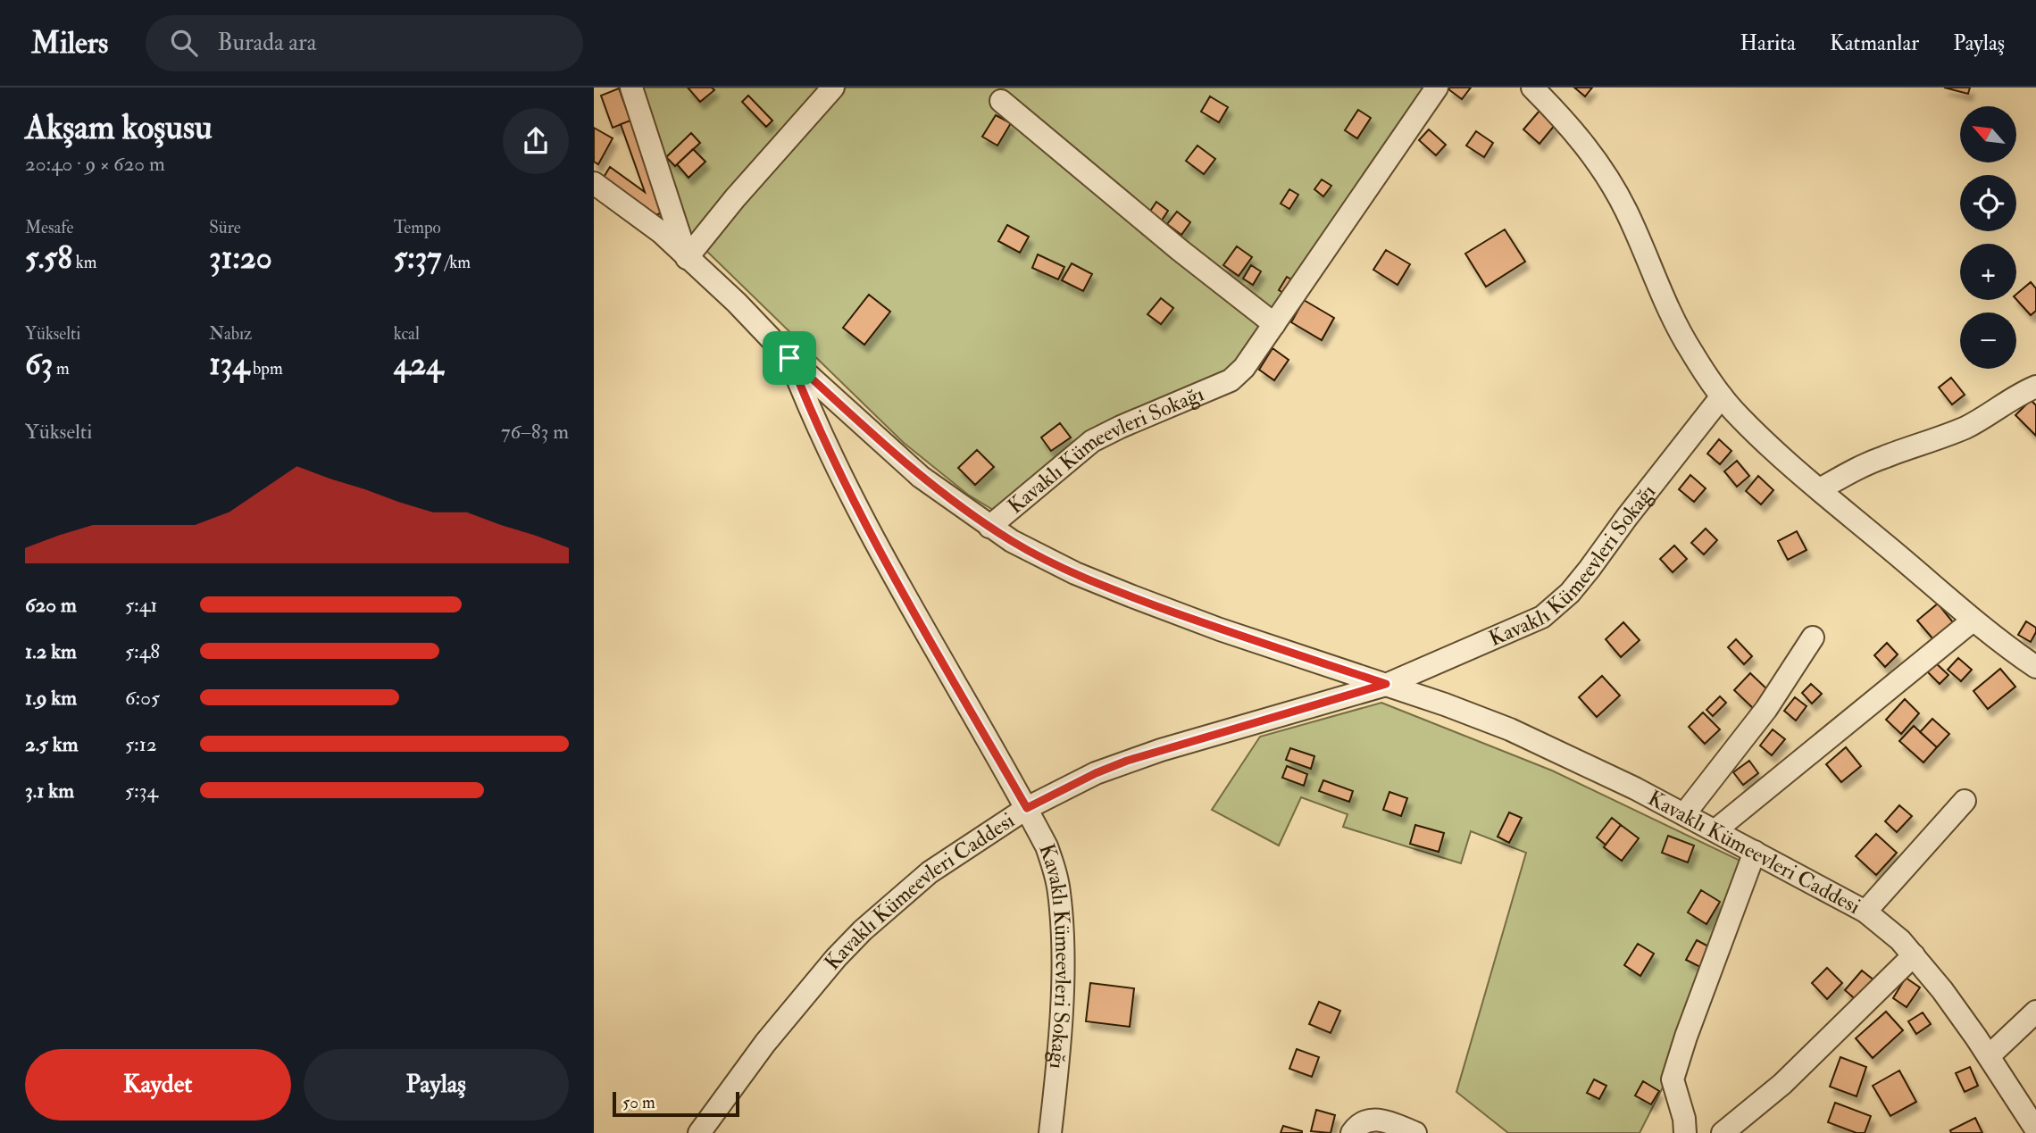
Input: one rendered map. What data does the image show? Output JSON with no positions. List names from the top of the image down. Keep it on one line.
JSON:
{"streets":{"street":["Kavaklı Kümeevleri Sokağı","Kavaklı Kümeevleri Caddesi"]},"crossings":[["Kavaklı Kümeevleri Sokağı","Kavaklı Kümeevleri Caddesi"]],"scale_bar":"50 m","north":"top left","page":{"header":"Milers","search":"Burada ara","nav":["Harita","Katmanlar","Paylaş"],"heading":["Akşam koşusu","20:40 · 9 × 620 m"],"map_buttons":["+","−"],"stats":[["Mesafe","5.58 km"],["Süre","31:20"],["Tempo","5:37 /km"],["Yükselti","63 m"],["Nabız","134 bpm"],["kcal","424"]],"chart":["Yükselti","76–83 m"],"list":[{"name":"620 m","note":"5:41"},{"name":"1.2 km","note":"5:48"},{"name":"1.9 km","note":"6:05"},{"name":"2.5 km","note":"5:12"},{"name":"3.1 km","note":"5:34"}],"buttons":["Kaydet","Paylaş"],"scale":"50 m"}}
